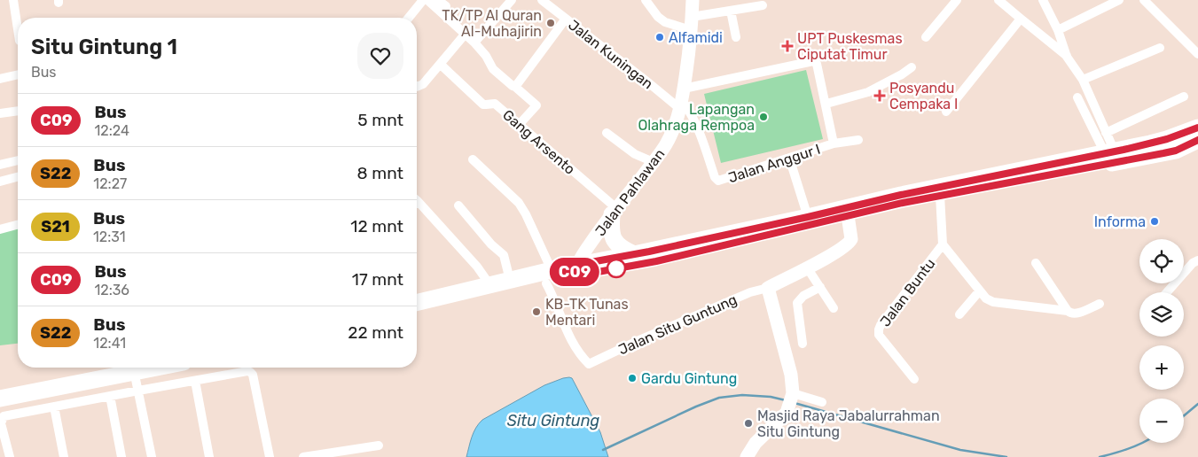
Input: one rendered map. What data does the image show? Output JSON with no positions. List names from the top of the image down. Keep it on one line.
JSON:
{"streets":{"street":["Jalan Kuningan","Gang Arsento","Jalan Anggur I","Jalan Pahlawan","Jalan Buntu","Jalan Situ Guntung"]},"crossings":[["Jalan Kuningan","Jalan Anggur I"],["Jalan Kuningan","Jalan Pahlawan"],["Gang Arsento","Jalan Pahlawan"],["Jalan Anggur I","Jalan Pahlawan"]],"water":["Situ Gintung"],"places":{"other":["TK/TP Al Quran Al-Muhajirin","Alfamidi","Lapangan Olahraga Rempoa","Informa","KB-TK Tunas Mentari","Gardu Gintung","Masjid Raya Jabalurrahman Situ Gintung"],"health":["UPT Puskesmas Ciputat Timur","Posyandu Cempaka I"]},"lines":["bus line C09"],"page":{"on_map":"C09","heading":["Situ Gintung 1","Bus"],"list":[{"mark":"C09","name":"Bus","note":"12:24","value":"5 mnt"},{"mark":"S22","name":"Bus","note":"12:27","value":"8 mnt"},{"mark":"S21","name":"Bus","note":"12:31","value":"12 mnt"},{"mark":"C09","name":"Bus","note":"12:36","value":"17 mnt"},{"mark":"S22","name":"Bus","note":"12:41","value":"22 mnt"}],"map_buttons":["+","−"]}}
